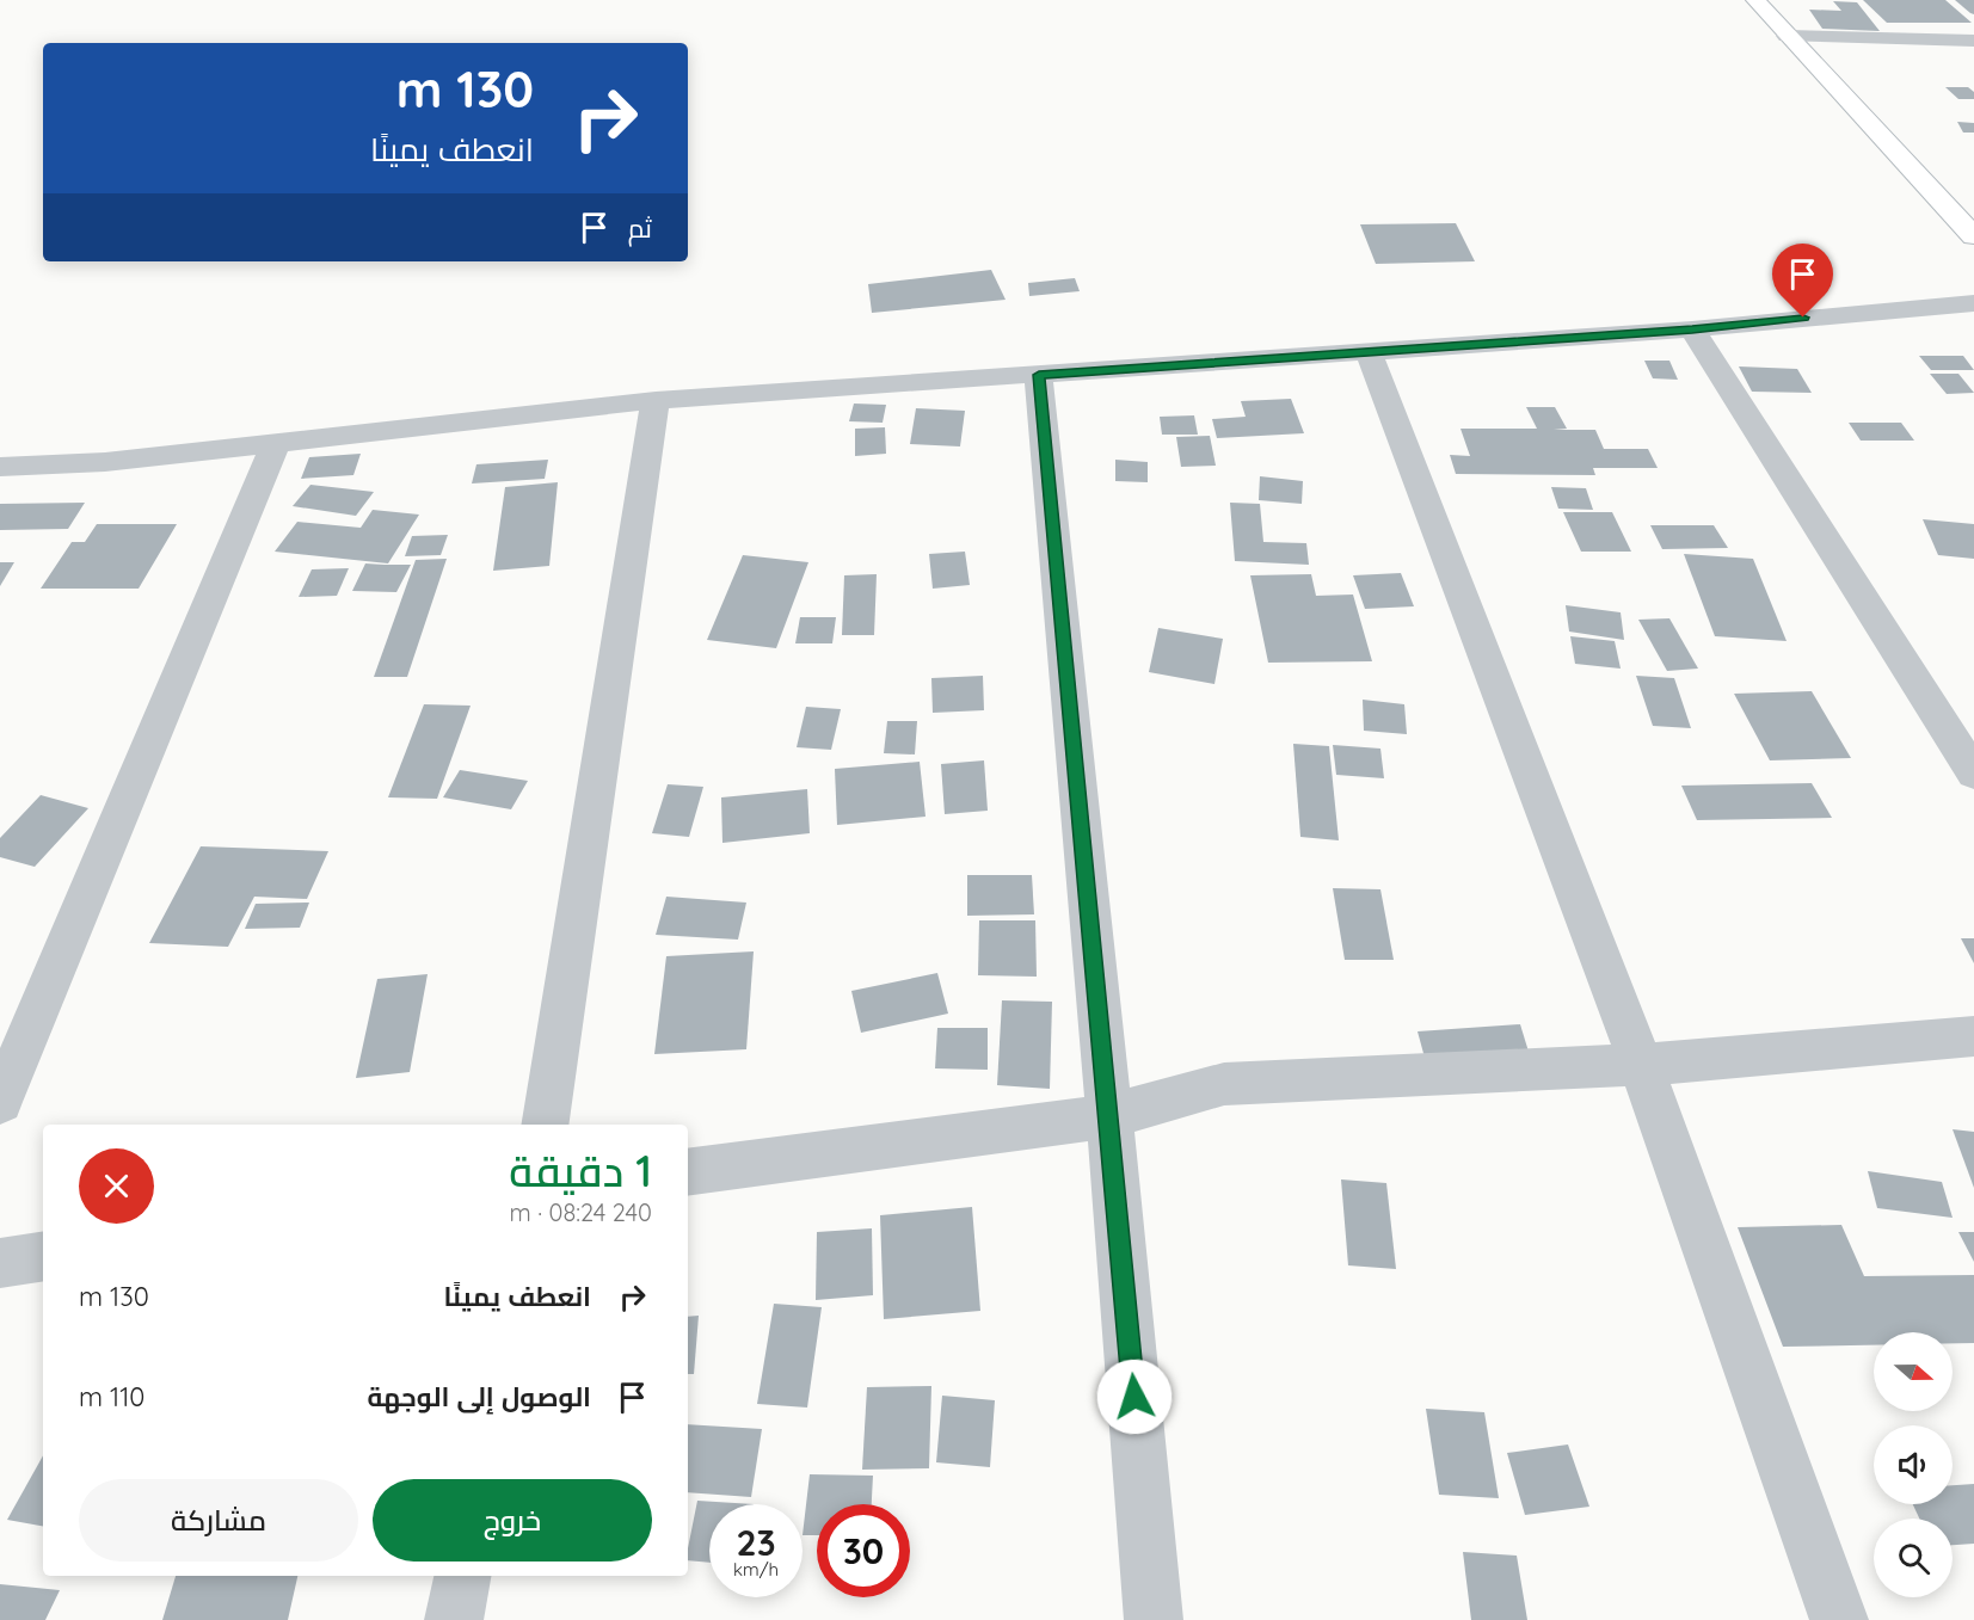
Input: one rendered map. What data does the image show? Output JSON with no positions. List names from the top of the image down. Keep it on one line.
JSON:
{"north":"right","page":{"turn":["130 m","انعطف يمينًا"],"then":"ثم","heading":["1 دقيقة","240 m · 08:24"],"list":[{"name":"انعطف يمينًا","value":"130 m"},{"name":"الوصول إلى الوجهة","value":"110 m"}],"buttons":["خروج","مشاركة"],"speed":"23 km/h","limit":"30"}}
